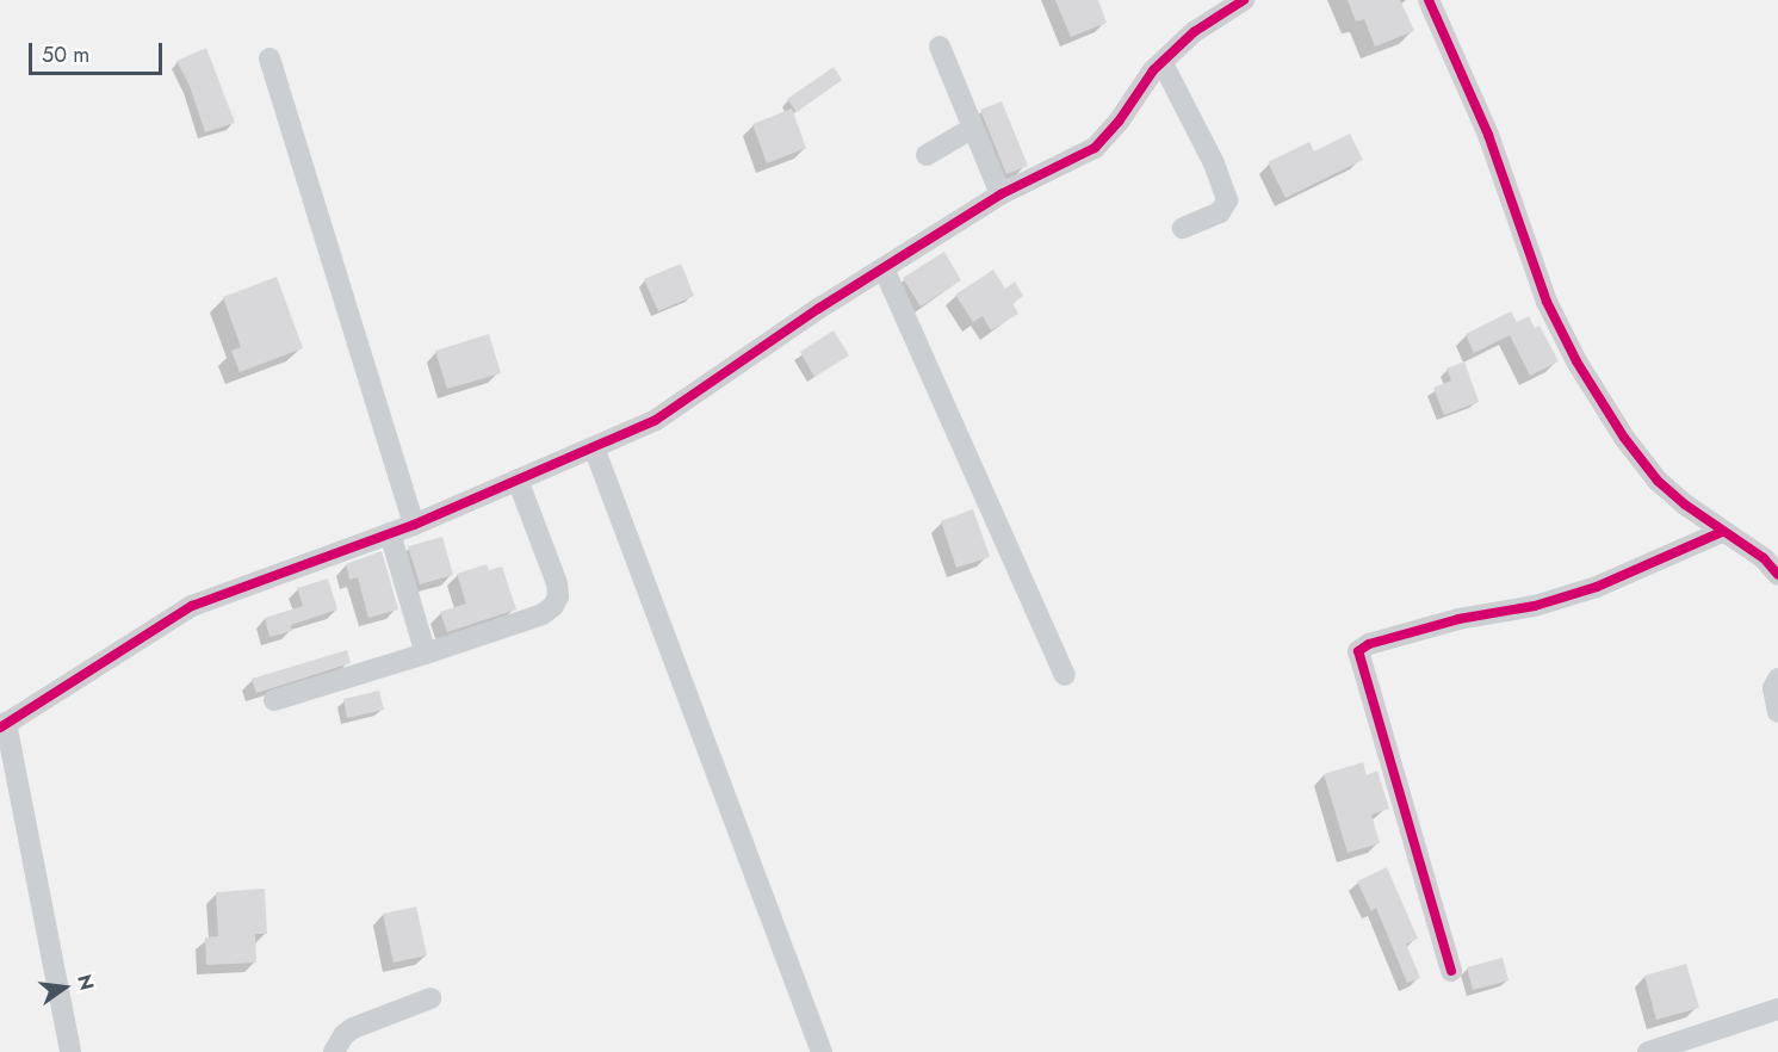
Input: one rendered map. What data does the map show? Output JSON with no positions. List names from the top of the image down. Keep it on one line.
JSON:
{"scale_bar":"50 m","north":"right"}
